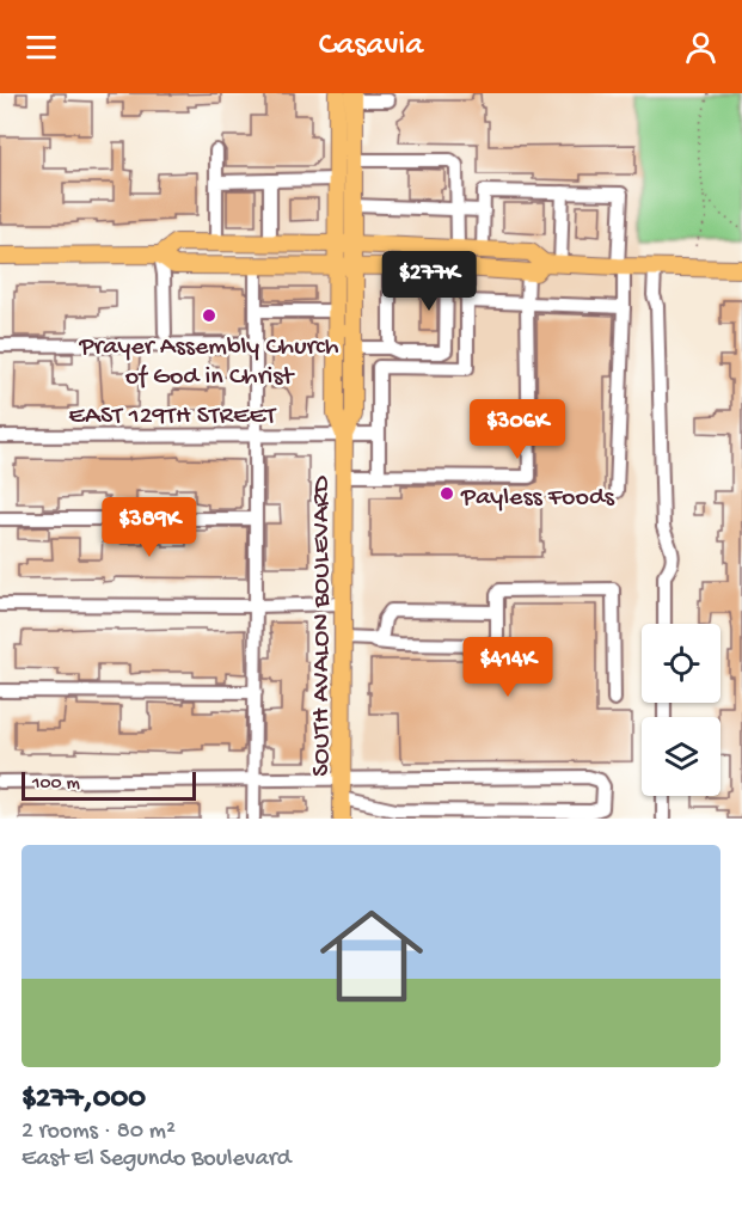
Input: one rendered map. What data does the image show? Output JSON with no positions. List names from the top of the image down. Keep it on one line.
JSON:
{"streets":{"main road":["SOUTH AVALON BOULEVARD"],"street":["EAST 129TH STREET"]},"crossings":[["EAST 129TH STREET","SOUTH AVALON BOULEVARD"]],"places":["Prayer Assembly Church of God in Christ","Payless Foods"],"scale_bar":"100 m","page":{"header":"Casavia","price":["$277K","$306K","$389K","$414K"],"scale":"100 m","list":[{"name":"$277,000","note":"2 rooms · 80 m² · East El Segundo Boulevard"}]}}
